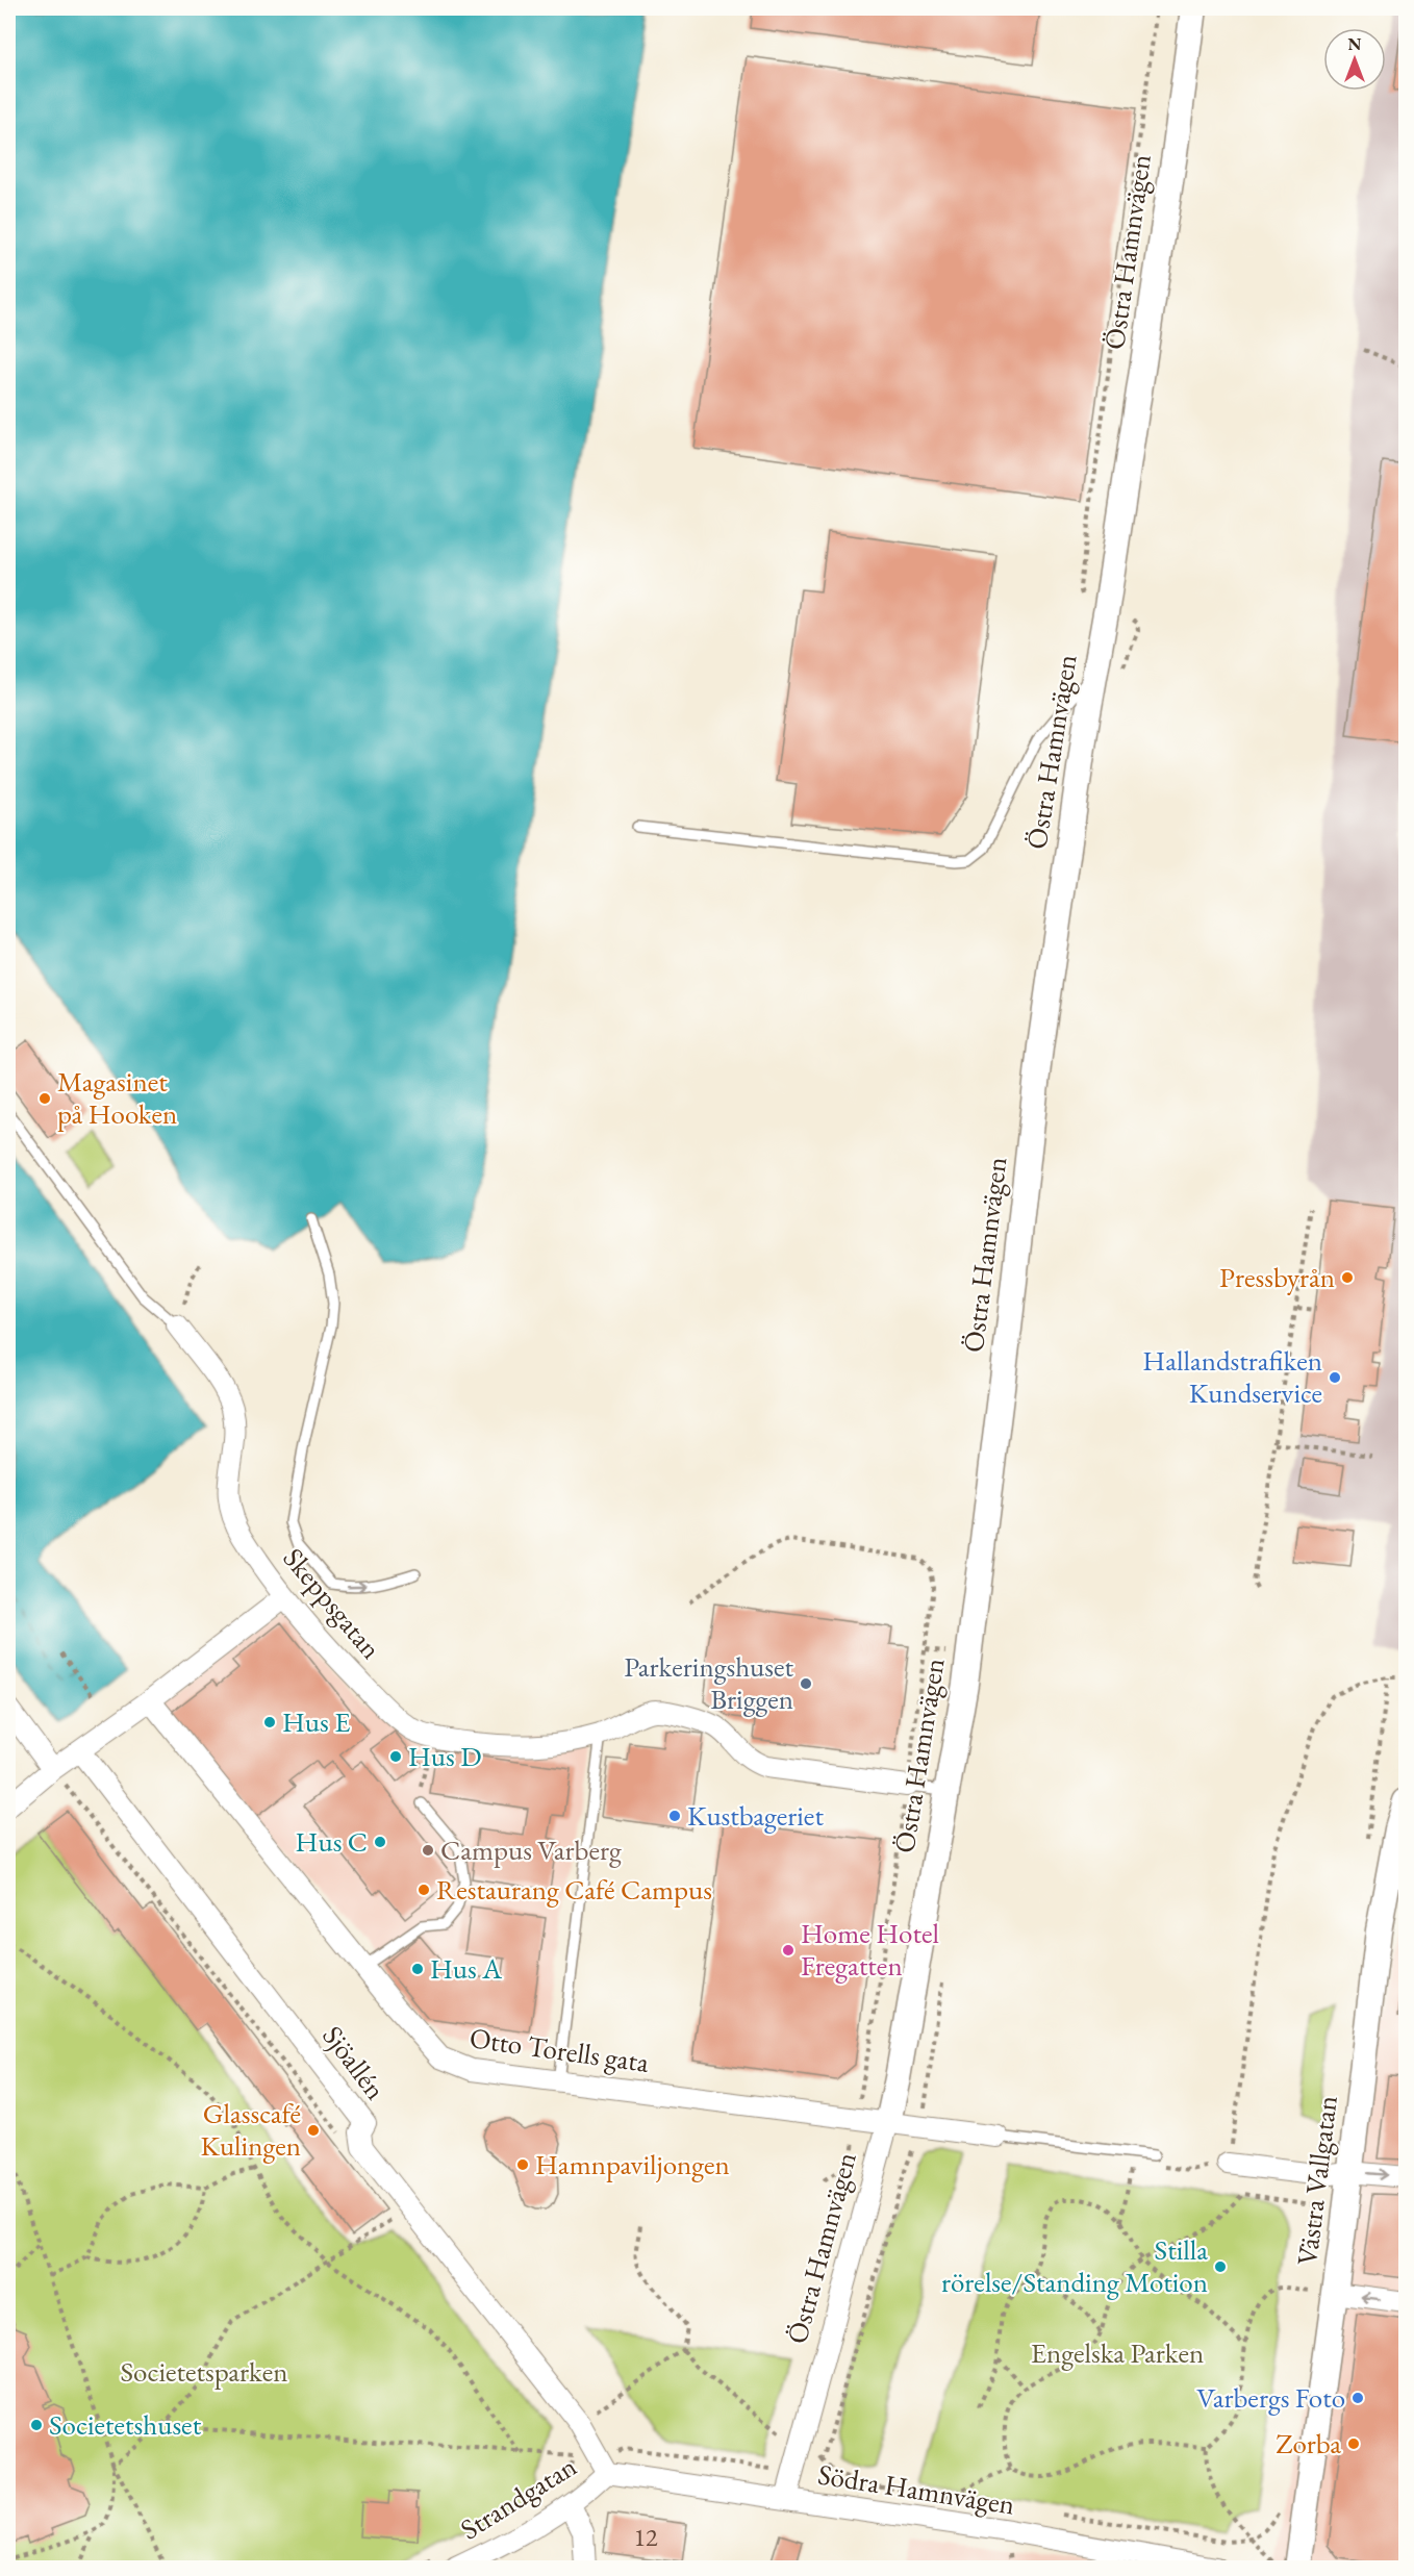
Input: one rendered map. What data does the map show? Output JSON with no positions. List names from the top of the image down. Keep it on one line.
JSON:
{"streets":{"street":["Östra Hamnvägen","Skeppsgatan","Otto Torells gata","Sjöallén","Västra Vallgatan","Södra Hamnvägen","Strandgatan"]},"crossings":[["Östra Hamnvägen","Skeppsgatan"],["Östra Hamnvägen","Otto Torells gata"],["Östra Hamnvägen","Södra Hamnvägen"],["Sjöallén","Södra Hamnvägen"],["Sjöallén","Strandgatan"],["Södra Hamnvägen","Strandgatan"]],"parks":["Engelska Parken","Societetsparken"],"places":["Magasinet på Hooken","Pressbyrån","Hallandstrafiken Kundservice","Parkeringshuset Briggen","Hus E","Hus D","Kustbageriet","Hus C","Campus Varberg","Restaurang Café Campus","Home Hotel Fregatten","Hus A","Glasscafé Kulingen","Hamnpaviljongen","Stilla rörelse/Standing Motion","Varbergs Foto","Societetshuset","Zorba"],"house_numbers":["12"],"north":"top"}
